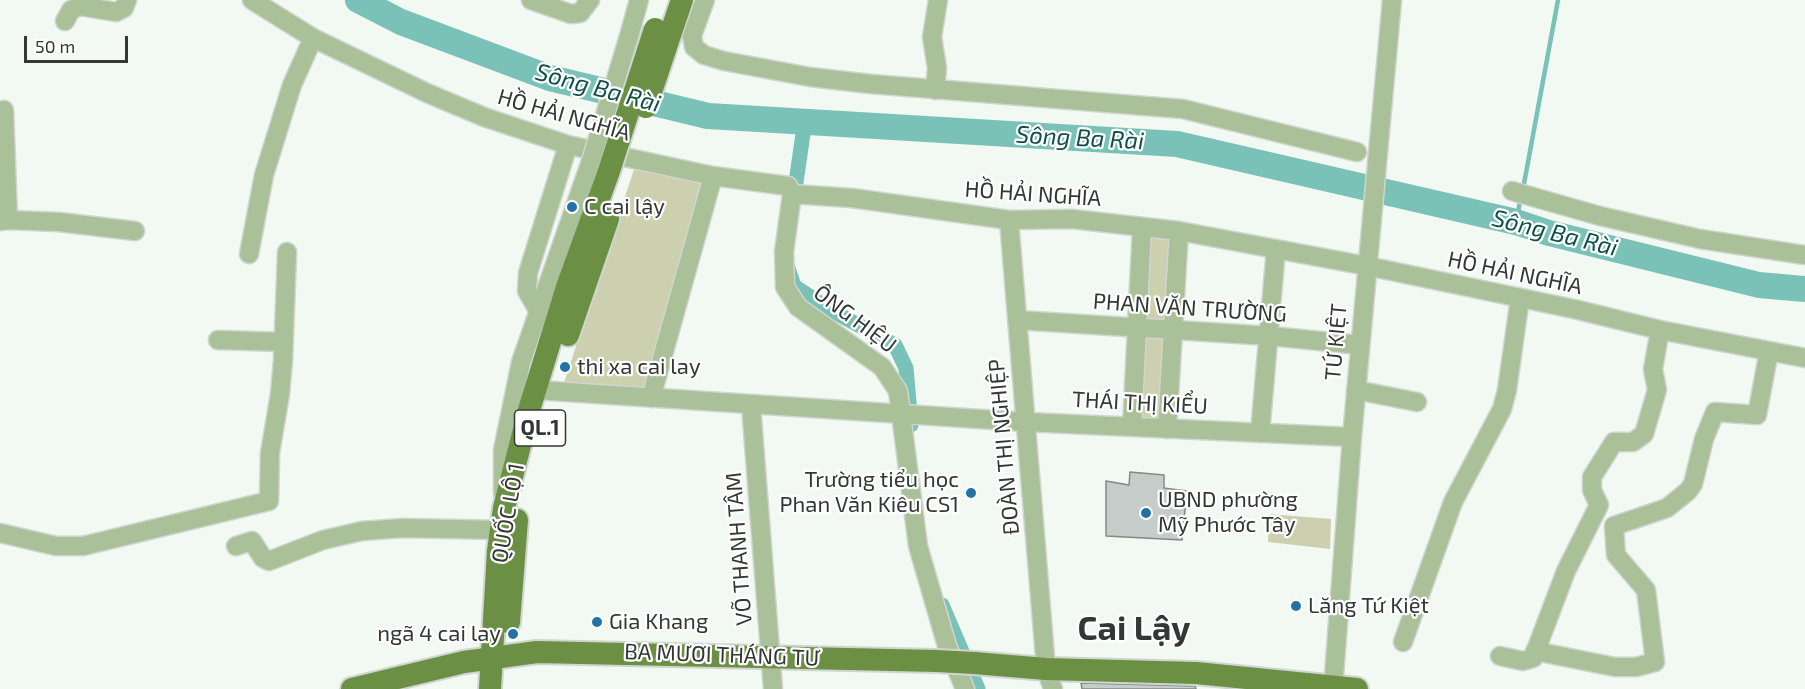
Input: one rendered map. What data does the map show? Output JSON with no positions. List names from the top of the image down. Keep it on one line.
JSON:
{"streets":{"main road":["QL.1","QUỐC LỘ 1","BA MƯƠI THÁNG TƯ"],"street":["HỒ HẢI NGHĨA","PHAN VĂN TRƯỜNG","ÔNG HIỆU","TỨ KIỆT","THÁI THỊ KIỂU","ĐOÀN THỊ NGHIỆP","VÕ THANH TÂM"]},"crossings":[["HỒ HẢI NGHĨA","ÔNG HIỆU"],["HỒ HẢI NGHĨA","TỨ KIỆT"],["HỒ HẢI NGHĨA","ĐOÀN THỊ NGHIỆP"],["PHAN VĂN TRƯỜNG","TỨ KIỆT"],["PHAN VĂN TRƯỜNG","ĐOÀN THỊ NGHIỆP"],["ÔNG HIỆU","THÁI THỊ KIỂU"],["TỨ KIỆT","THÁI THỊ KIỂU"],["THÁI THỊ KIỂU","ĐOÀN THỊ NGHIỆP"],["QL.1","QUỐC LỘ 1"],["ĐOÀN THỊ NGHIỆP","BA MƯƠI THÁNG TƯ"],["QUỐC LỘ 1","BA MƯƠI THÁNG TƯ"],["VÕ THANH TÂM","BA MƯƠI THÁNG TƯ"]],"districts":["Cai Lậy"],"water":["Sông Ba Rài"],"places":["C cai lậy","thi xa cai lay","Trường tiểu học Phan Văn Kiêu CS1","UBND phường Mỹ Phước Tây","Lăng Tứ Kiệt","Gia Khang","ngã 4 cai lay"],"scale_bar":"50 m"}
